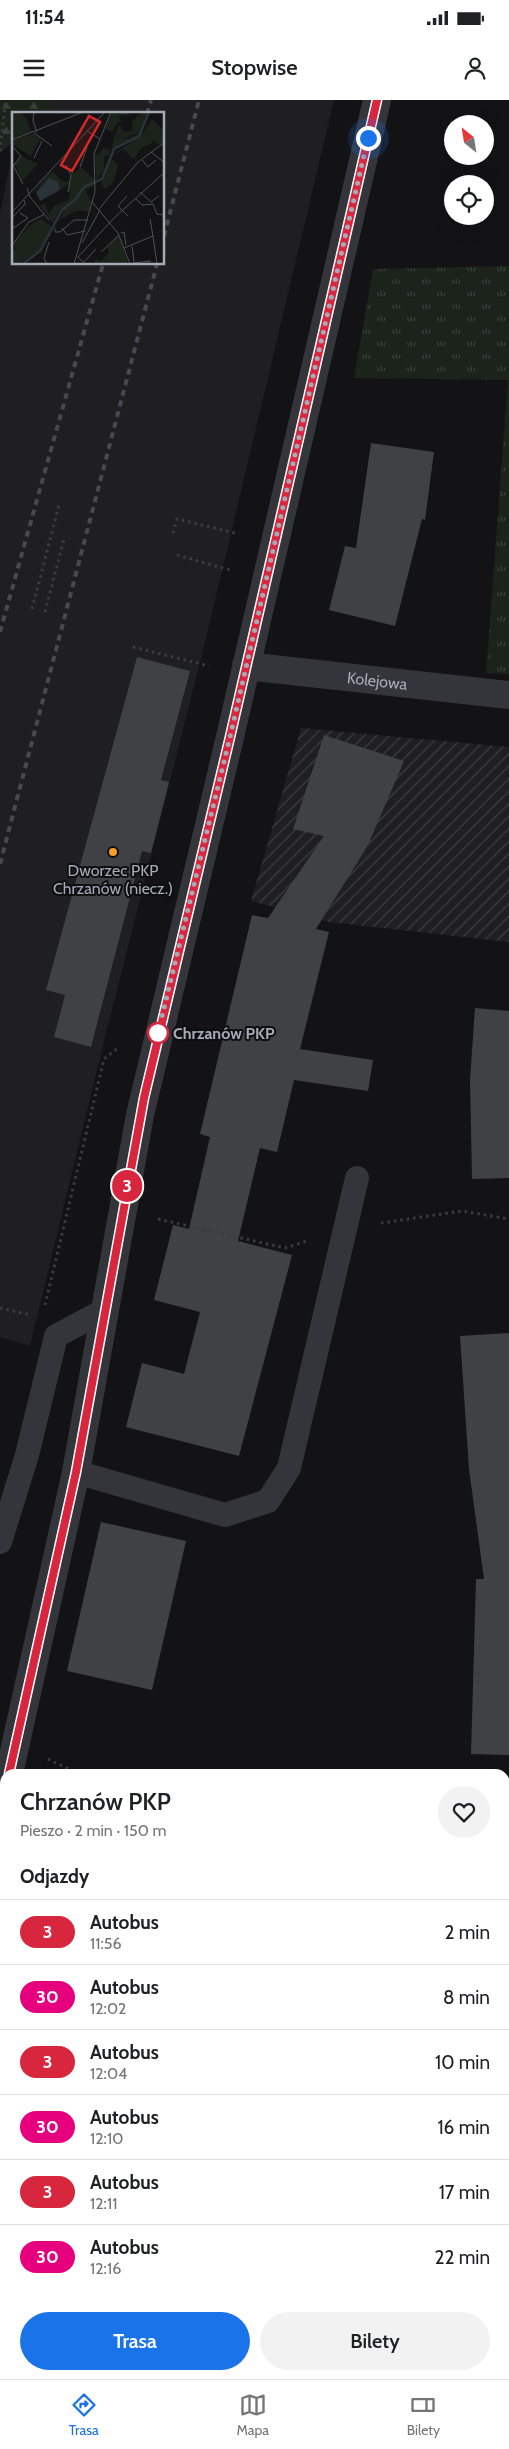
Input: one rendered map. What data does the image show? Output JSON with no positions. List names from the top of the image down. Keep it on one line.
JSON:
{"streets":{"street":["Kolejowa"]},"places":["Dworzec PKP Chrzanów (niecz.)","Chrzanów PKP"],"lines":["bus line 3"],"north":"top left","page":{"status":"11:54","header":"Stopwise","on_map":"3","heading":[["Chrzanów PKP","Pieszo · 2 min · 150 m"],"Odjazdy"],"list":[{"mark":"3","name":"Autobus","note":"11:56","value":"2 min"},{"mark":"30","name":"Autobus","note":"12:02","value":"8 min"},{"mark":"3","name":"Autobus","note":"12:04","value":"10 min"},{"mark":"30","name":"Autobus","note":"12:10","value":"16 min"},{"mark":"3","name":"Autobus","note":"12:11","value":"17 min"},{"mark":"30","name":"Autobus","note":"12:16","value":"22 min"}],"buttons":["Trasa","Bilety"],"tabs":["Trasa","Mapa","Bilety"]}}
